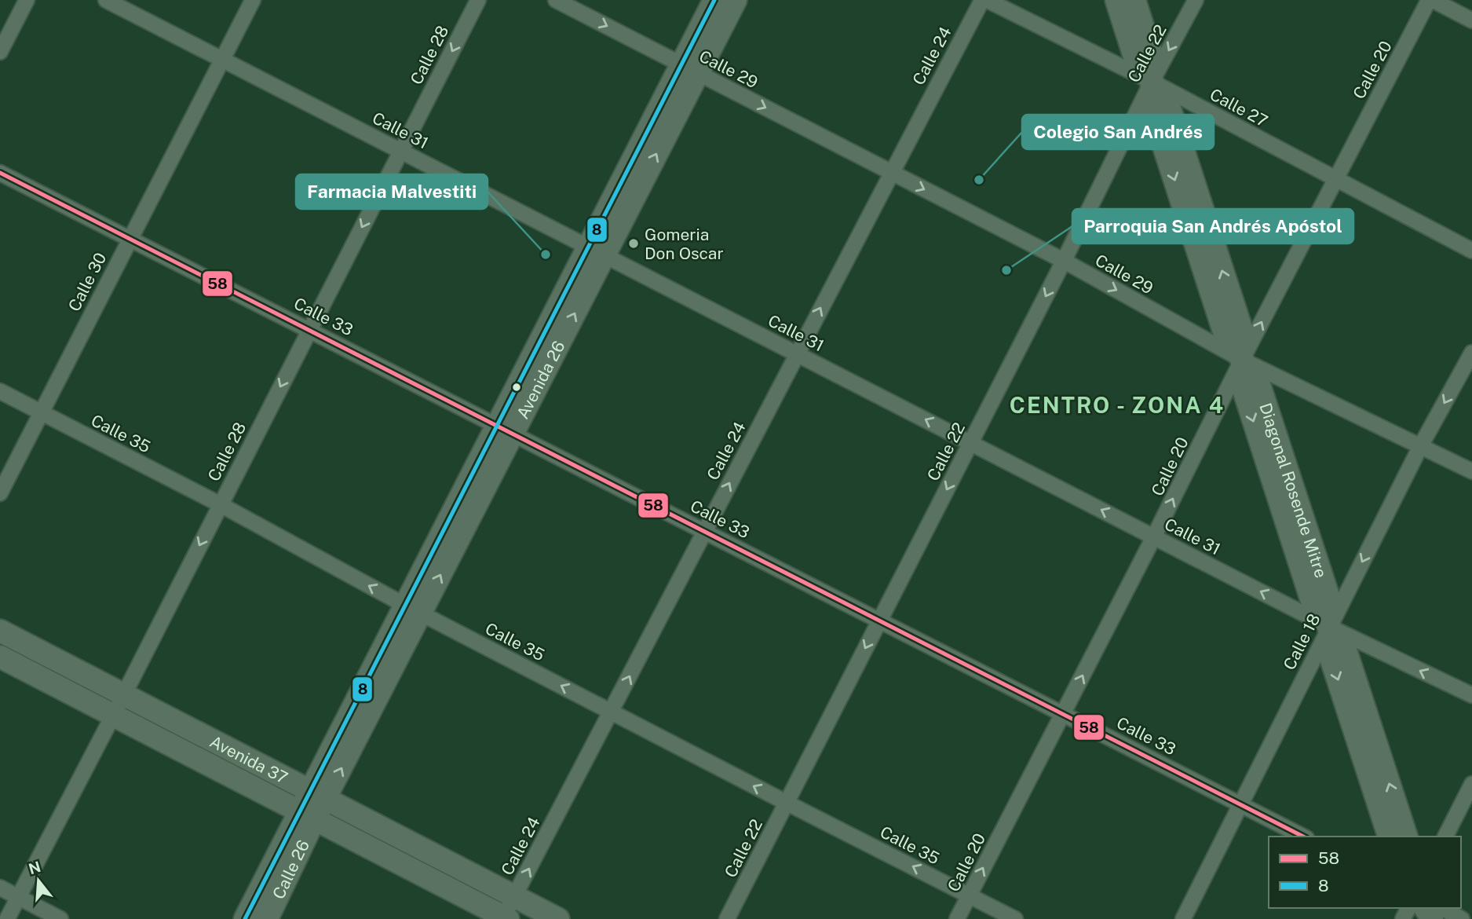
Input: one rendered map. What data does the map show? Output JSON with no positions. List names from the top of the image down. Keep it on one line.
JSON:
{"streets":{"main road":["Avenida 26","Diagonal Rosende Mitre","Avenida 37","Calle 26"],"street":["Calle 22","Calle 28","Calle 24","Calle 29","Calle 20","Calle 27","Calle 31","Calle 30","Calle 33","Calle 35","Calle 18"]},"crossings":[["Calle 22","Calle 29"],["Calle 22","Calle 27"],["Calle 22","Calle 31"],["Calle 22","Calle 33"],["Calle 22","Calle 35"],["Calle 28","Calle 31"],["Calle 28","Calle 33"],["Calle 28","Calle 35"],["Calle 28","Avenida 37"],["Calle 24","Calle 29"],["Calle 24","Calle 31"],["Calle 24","Calle 33"],["Calle 24","Calle 35"],["Calle 24","Avenida 37"],["Calle 29","Calle 20"],["Calle 29","Avenida 26"],["Calle 29","Diagonal Rosende Mitre"],["Calle 29","Calle 18"],["Calle 20","Calle 27"],["Calle 20","Calle 31"],["Calle 20","Calle 33"],["Calle 20","Calle 35"],["Calle 20","Diagonal Rosende Mitre"],["Calle 31","Calle 30"],["Calle 31","Avenida 26"],["Calle 31","Diagonal Rosende Mitre"],["Calle 31","Calle 18"],["Calle 30","Calle 33"],["Calle 30","Calle 35"],["Calle 33","Avenida 26"],["Calle 33","Calle 18"],["Avenida 26","Calle 35"],["Avenida 26","Avenida 37"],["Avenida 26","Calle 26"],["Diagonal Rosende Mitre","Calle 18"],["Avenida 37","Calle 26"]],"one_way":["Calle 22","Calle 28","Calle 24","Calle 29","Calle 20","Calle 31","Calle 35","Calle 18"],"districts":["CENTRO - ZONA 4"],"places":["Colegio San Andrés","Gomeria Don Oscar","Farmacia Malvestiti","Parroquia San Andrés Apóstol"],"lines":["transit line 8","transit line 58"],"legend":["58","8"],"north":"top"}
